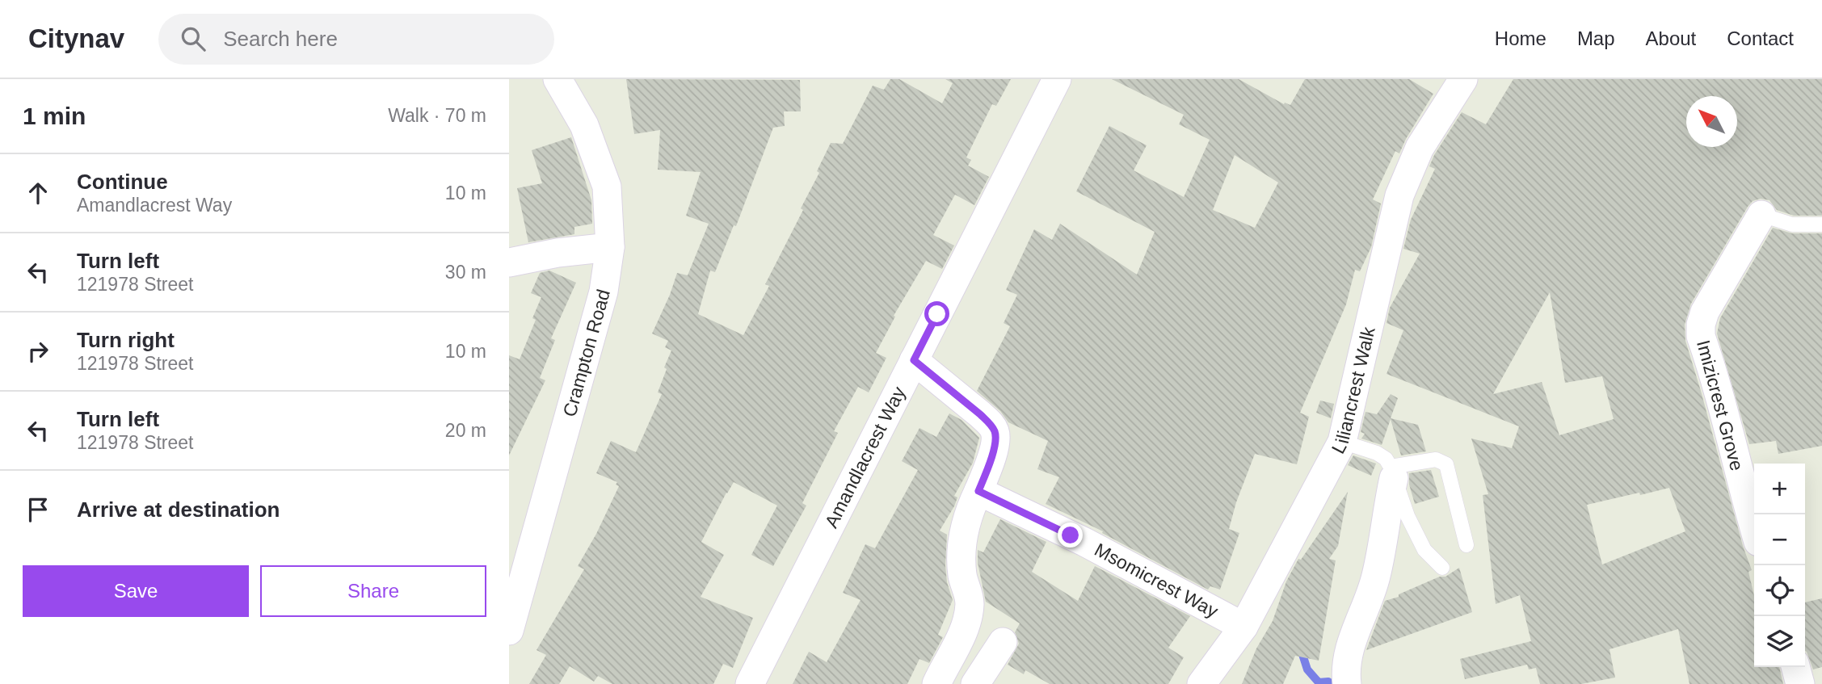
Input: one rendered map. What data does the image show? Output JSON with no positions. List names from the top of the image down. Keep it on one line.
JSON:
{"streets":{"street":["Crampton Road","Liliancrest Walk","Imizicrest Grove","Amandlacrest Way","Msomicrest Way"]},"crossings":[["Liliancrest Walk","Msomicrest Way"]],"north":"top left","page":{"header":"Citynav","search":"Search here","nav":["Home","Map","About","Contact"],"heading":["1 min","Walk · 70 m"],"list":[["Continue","Amandlacrest Way","10 m"],["Turn left","121978 Street","30 m"],["Turn right","121978 Street","10 m"],["Turn left","121978 Street","20 m"],"Arrive at destination"],"map_buttons":["+","−"],"buttons":["Save","Share"]}}
